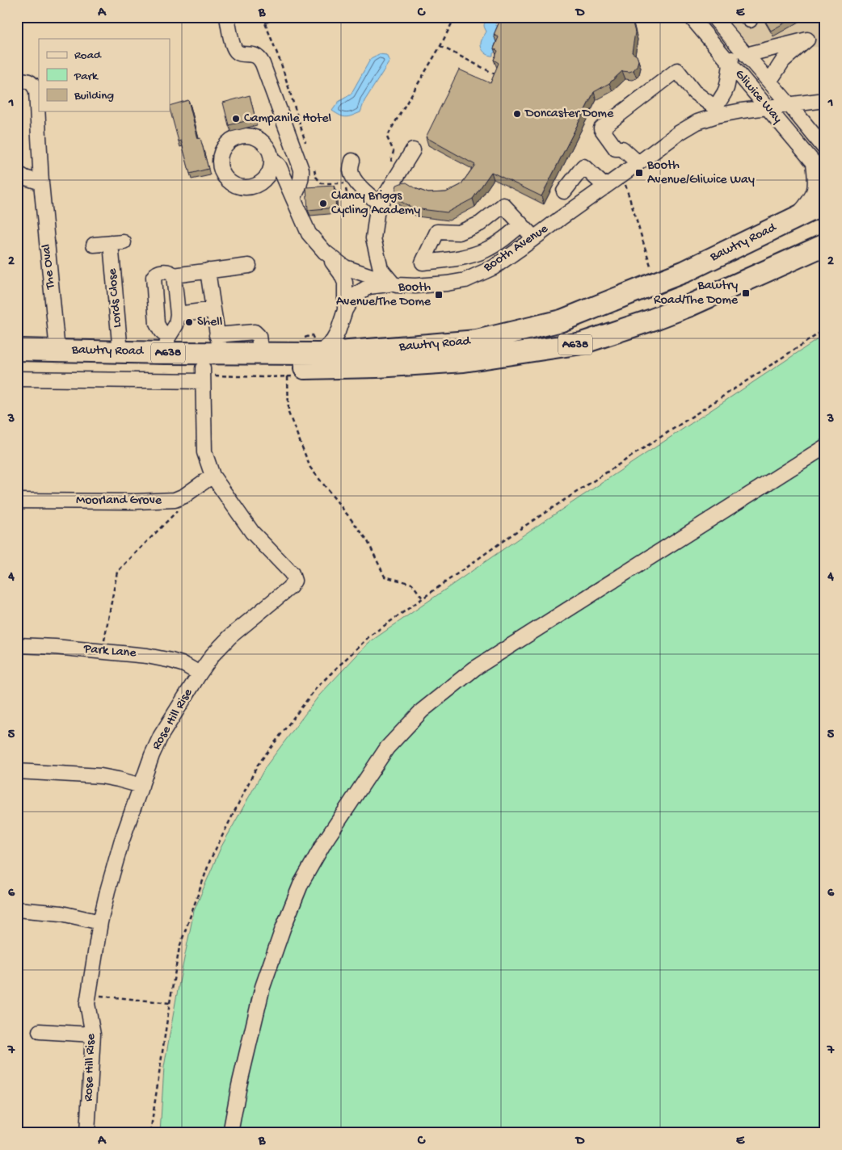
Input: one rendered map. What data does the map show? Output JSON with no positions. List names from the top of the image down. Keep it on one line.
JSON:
{"streets":{"highway":["Bawtry Road","A638"],"street":["Gliwice Way","Booth Avenue","The Oval","Lords Close","Moorland Grove","Park Lane","Rose Hill Rise"]},"crossings":[["Gliwice Way","Booth Avenue"],["Bawtry Road","The Oval"],["Bawtry Road","Lords Close"],["Bawtry Road","Rose Hill Rise"],["Moorland Grove","Rose Hill Rise"],["Park Lane","Rose Hill Rise"]],"places":{"other":["Doncaster Dome","Campanile Hotel","Clancy Briggs Cycling Academy","Shell"],"transit":["Booth Avenue/Gliwice Way","Bawtry Road/The Dome","Booth Avenue/The Dome"]},"legend":["Road","Park","Building"],"grid":{"columns":["A","B","C","D","E"],"rows":["1","2","3","4","5","6","7"]}}
